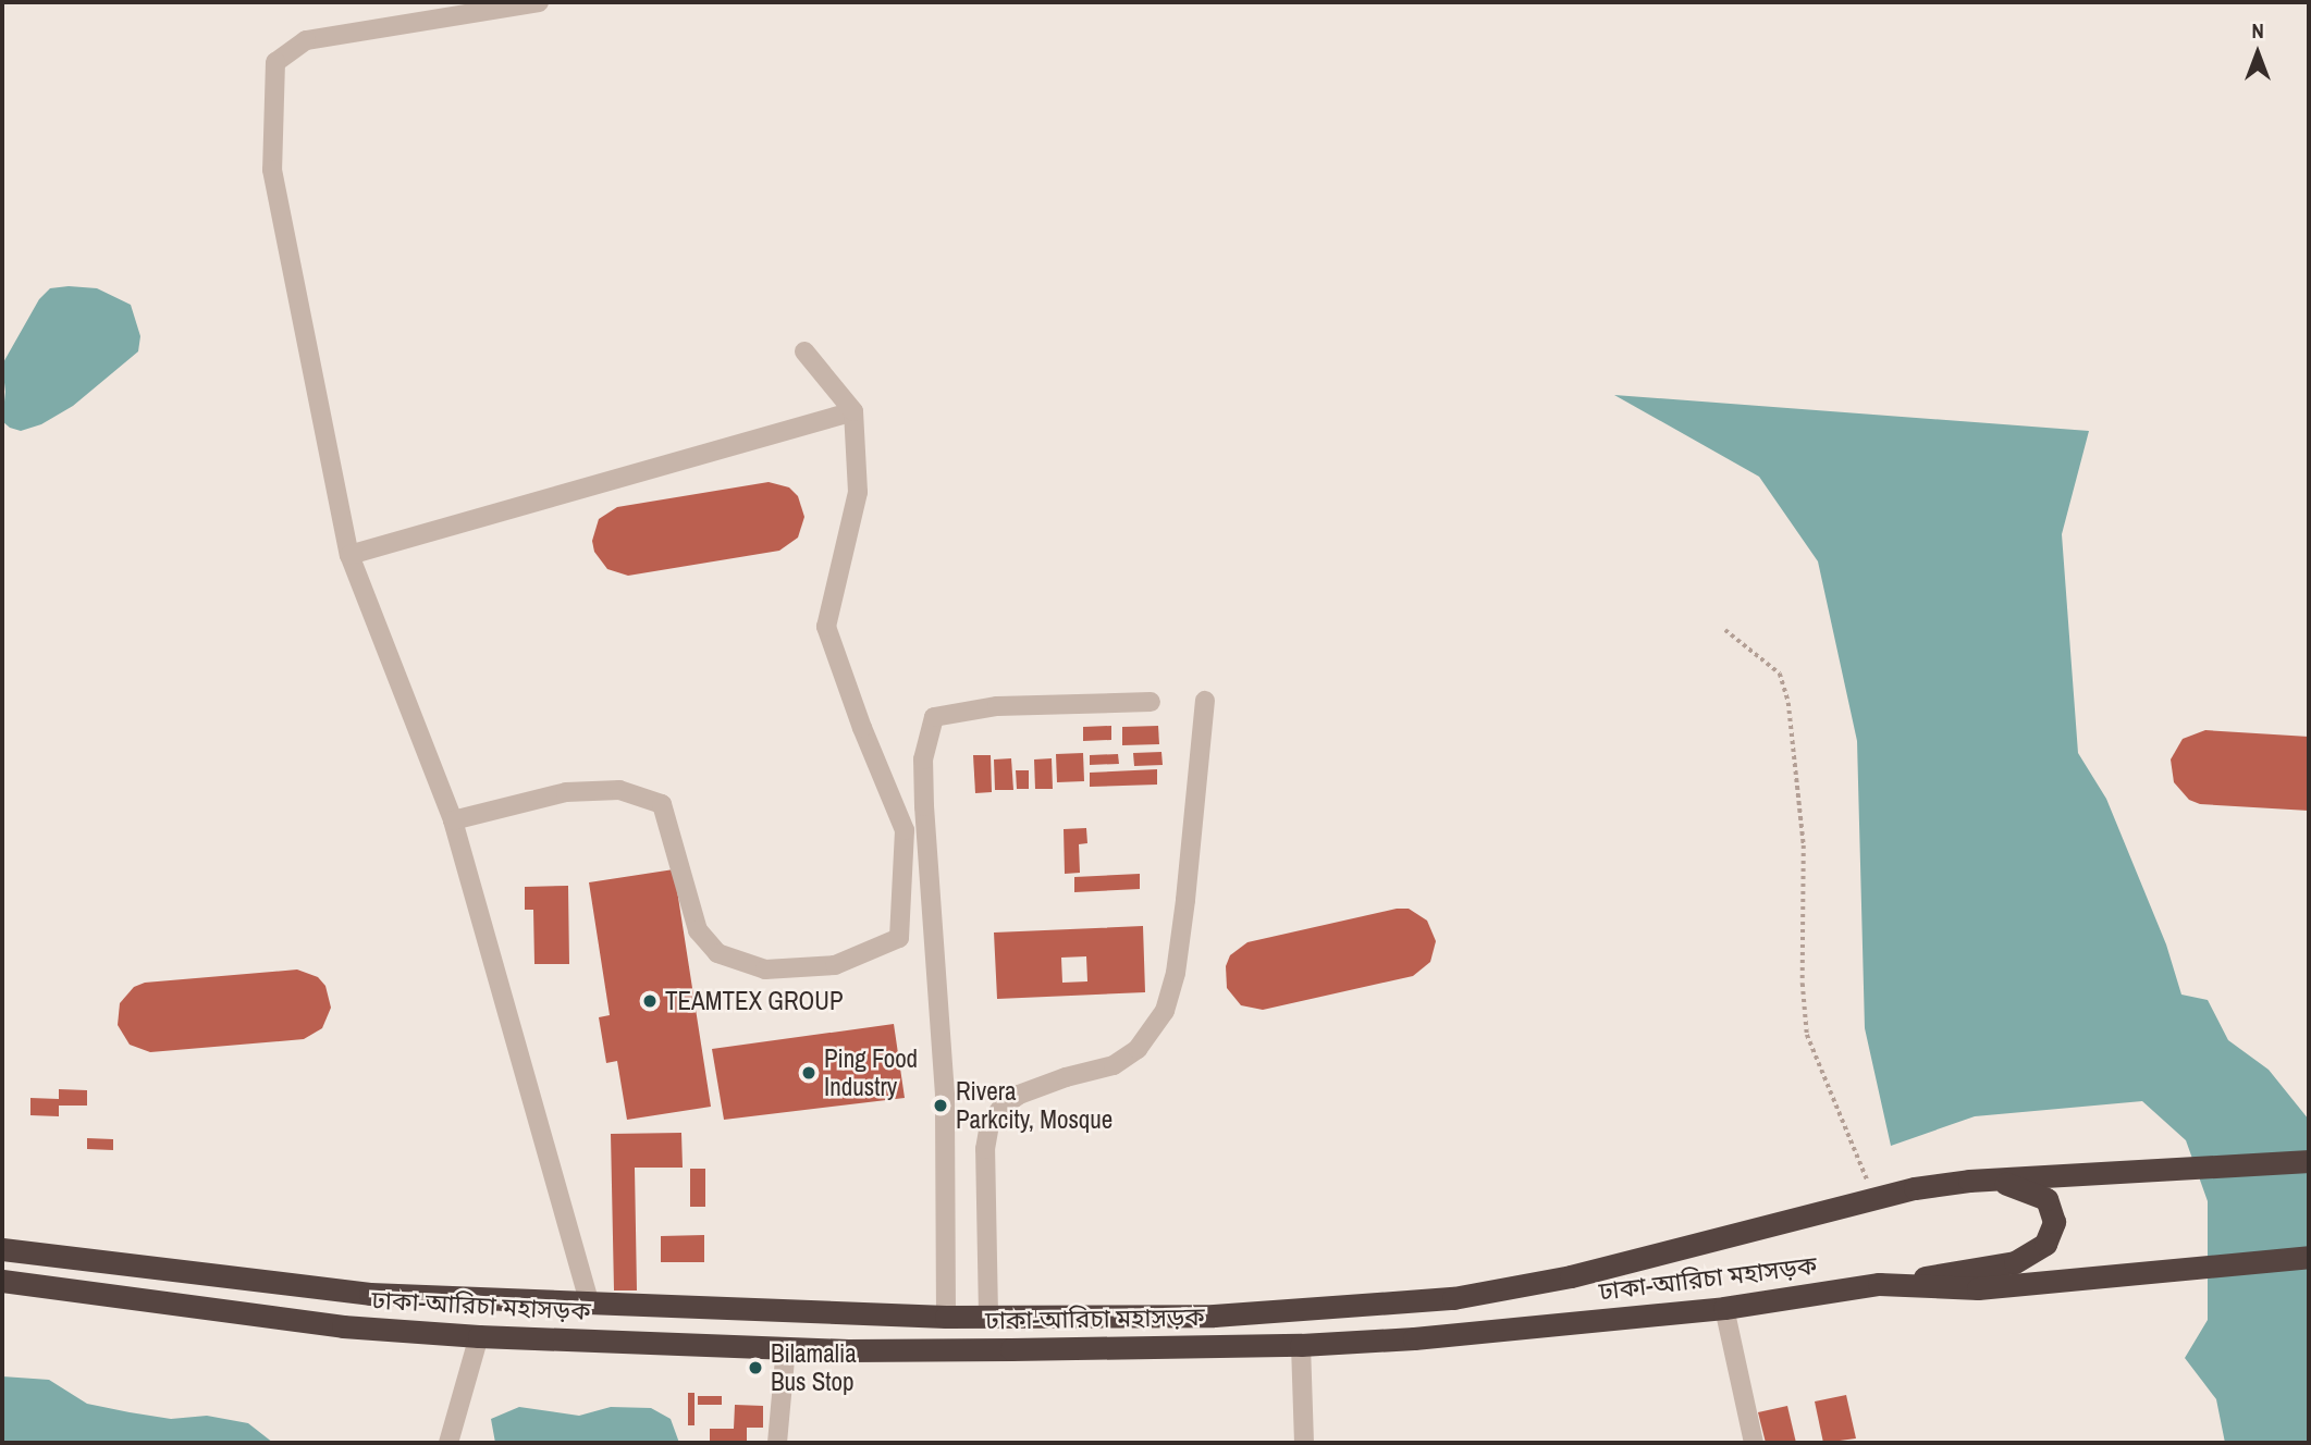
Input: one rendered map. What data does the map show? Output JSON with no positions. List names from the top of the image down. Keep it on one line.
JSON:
{"streets":{"highway":["ঢাকা-আরিচা মহাসড়ক"]},"places":["TEAMTEX GROUP","Ping Food Industry","Rivera Parkcity, Mosque","Bilamalia Bus Stop"],"north":"top"}
